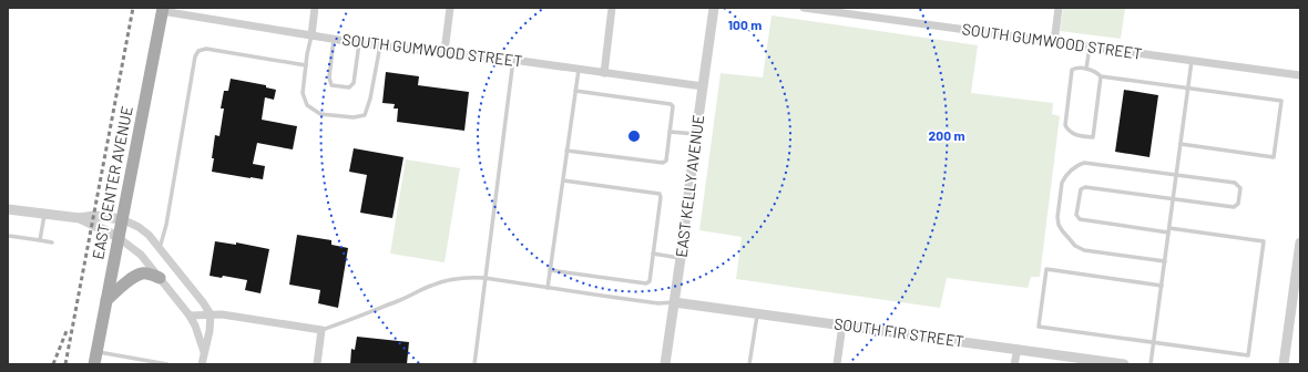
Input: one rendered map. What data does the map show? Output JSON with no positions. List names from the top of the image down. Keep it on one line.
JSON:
{"streets":{"main road":["EAST CENTER AVENUE"],"street":["SOUTH GUMWOOD STREET","EAST KELLY AVENUE","SOUTH FIR STREET"]},"crossings":[["SOUTH GUMWOOD STREET","EAST CENTER AVENUE"],["SOUTH GUMWOOD STREET","EAST KELLY AVENUE"],["EAST KELLY AVENUE","SOUTH FIR STREET"]],"rings":["100 m","200 m"]}
